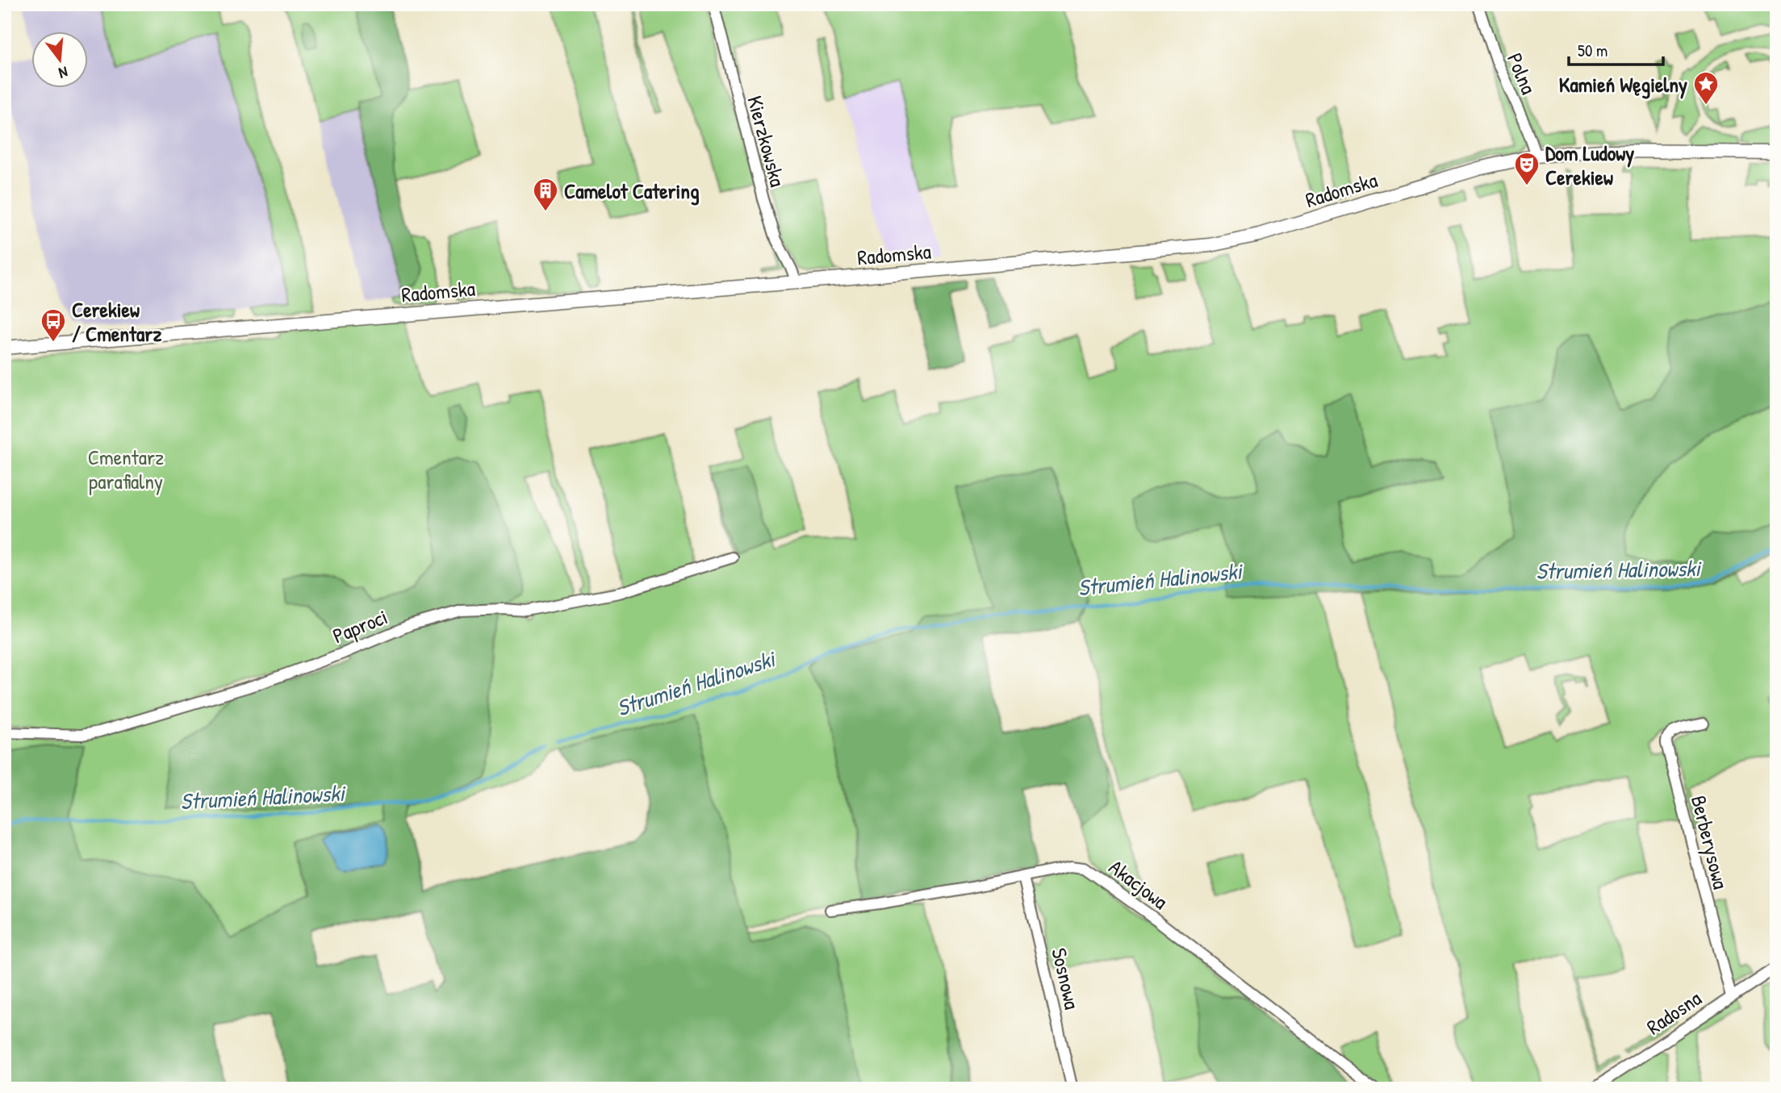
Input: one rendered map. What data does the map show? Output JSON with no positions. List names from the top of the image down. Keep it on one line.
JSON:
{"streets":{"street":["Polna","Kierzkowska","Radomska","Paproci","Berberysowa","Akacjowa","Sosnowa","Radosna"]},"crossings":[["Polna","Radomska"],["Kierzkowska","Radomska"],["Berberysowa","Radosna"],["Akacjowa","Sosnowa"]],"water":["Strumień Halinowski"],"parks":["Cmentarz parafialny"],"places":{"place":["Kamień Węgielny"],"theatre":["Dom Ludowy Cerekiew"],"building":["Camelot Catering"],"bus stop":["Cerekiew / Cmentarz"]},"scale_bar":"50 m","north":"bottom"}
